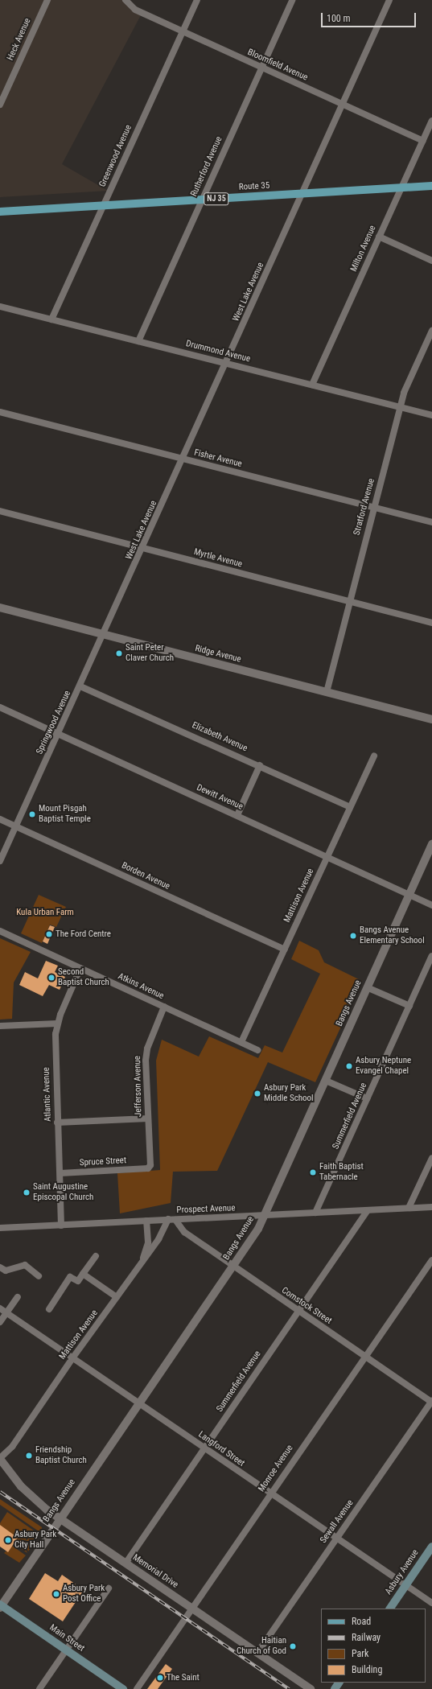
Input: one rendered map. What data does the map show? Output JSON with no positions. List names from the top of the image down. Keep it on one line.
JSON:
{"streets":{"main road":["Route 35","NJ 35","Asbury Avenue","Main Street"],"street":["Heck Avenue","Bloomfield Avenue","Greenwood Avenue","Rutherford Avenue","Milton Avenue","West Lake Avenue","Drummond Avenue","Fisher Avenue","Stratford Avenue","Myrtle Avenue","Ridge Avenue","Springwood Avenue","Elizabeth Avenue","Dewitt Avenue","Borden Avenue","Mattison Avenue","Atkins Avenue","Bangs Avenue","Jefferson Avenue","Atlantic Avenue","Summerfield Avenue","Spruce Street","Prospect Avenue","Comstock Street","Langford Street","Monroe Avenue","Sewall Avenue","Memorial Drive"]},"crossings":[["Bloomfield Avenue","Greenwood Avenue"],["Bloomfield Avenue","Rutherford Avenue"],["Bloomfield Avenue","Milton Avenue"],["Bloomfield Avenue","West Lake Avenue"],["Greenwood Avenue","Route 35"],["Greenwood Avenue","Drummond Avenue"],["Rutherford Avenue","Route 35"],["Rutherford Avenue","Drummond Avenue"],["Route 35","Milton Avenue"],["Route 35","West Lake Avenue"],["Milton Avenue","Drummond Avenue"],["West Lake Avenue","Drummond Avenue"],["West Lake Avenue","Fisher Avenue"],["West Lake Avenue","Myrtle Avenue"],["West Lake Avenue","Springwood Avenue"],["Drummond Avenue","Stratford Avenue"],["Fisher Avenue","Stratford Avenue"],["Stratford Avenue","Myrtle Avenue"],["Stratford Avenue","Ridge Avenue"],["Ridge Avenue","Springwood Avenue"],["Springwood Avenue","Elizabeth Avenue"],["Springwood Avenue","Dewitt Avenue"],["Springwood Avenue","Borden Avenue"],["Elizabeth Avenue","Mattison Avenue"],["Dewitt Avenue","Mattison Avenue"],["Dewitt Avenue","Bangs Avenue"],["Borden Avenue","Mattison Avenue"],["Mattison Avenue","Atkins Avenue"],["Mattison Avenue","Prospect Avenue"],["Mattison Avenue","Langford Street"],["Mattison Avenue","Memorial Drive"],["Atkins Avenue","Jefferson Avenue"],["Atkins Avenue","Atlantic Avenue"],["Bangs Avenue","Prospect Avenue"],["Bangs Avenue","Comstock Street"],["Bangs Avenue","Langford Street"],["Bangs Avenue","Memorial Drive"],["Bangs Avenue","Main Street"],["Jefferson Avenue","Spruce Street"],["Atlantic Avenue","Spruce Street"],["Atlantic Avenue","Prospect Avenue"],["Summerfield Avenue","Prospect Avenue"],["Summerfield Avenue","Comstock Street"],["Summerfield Avenue","Langford Street"],["Summerfield Avenue","Memorial Drive"],["Prospect Avenue","Comstock Street"],["Comstock Street","Monroe Avenue"],["Comstock Street","Sewall Avenue"],["Langford Street","Monroe Avenue"],["Langford Street","Sewall Avenue"],["Langford Street","Asbury Avenue"],["Monroe Avenue","Memorial Drive"],["Sewall Avenue","Memorial Drive"]],"parks":["Kula Urban Farm"],"places":["Saint Peter Claver Church","Mount Pisgah Baptist Temple","The Ford Centre","Bangs Avenue Elementary School","Second Baptist Church","Asbury Neptune Evangel Chapel","Asbury Park Middle School","Faith Baptist Tabernacle","Saint Augustine Episcopal Church","Friendship Baptist Church","Asbury Park City Hall","Asbury Park Post Office","Haitian Church of God","The Saint"],"legend":["Road","Railway","Park","Building"],"scale_bar":"100 m"}
